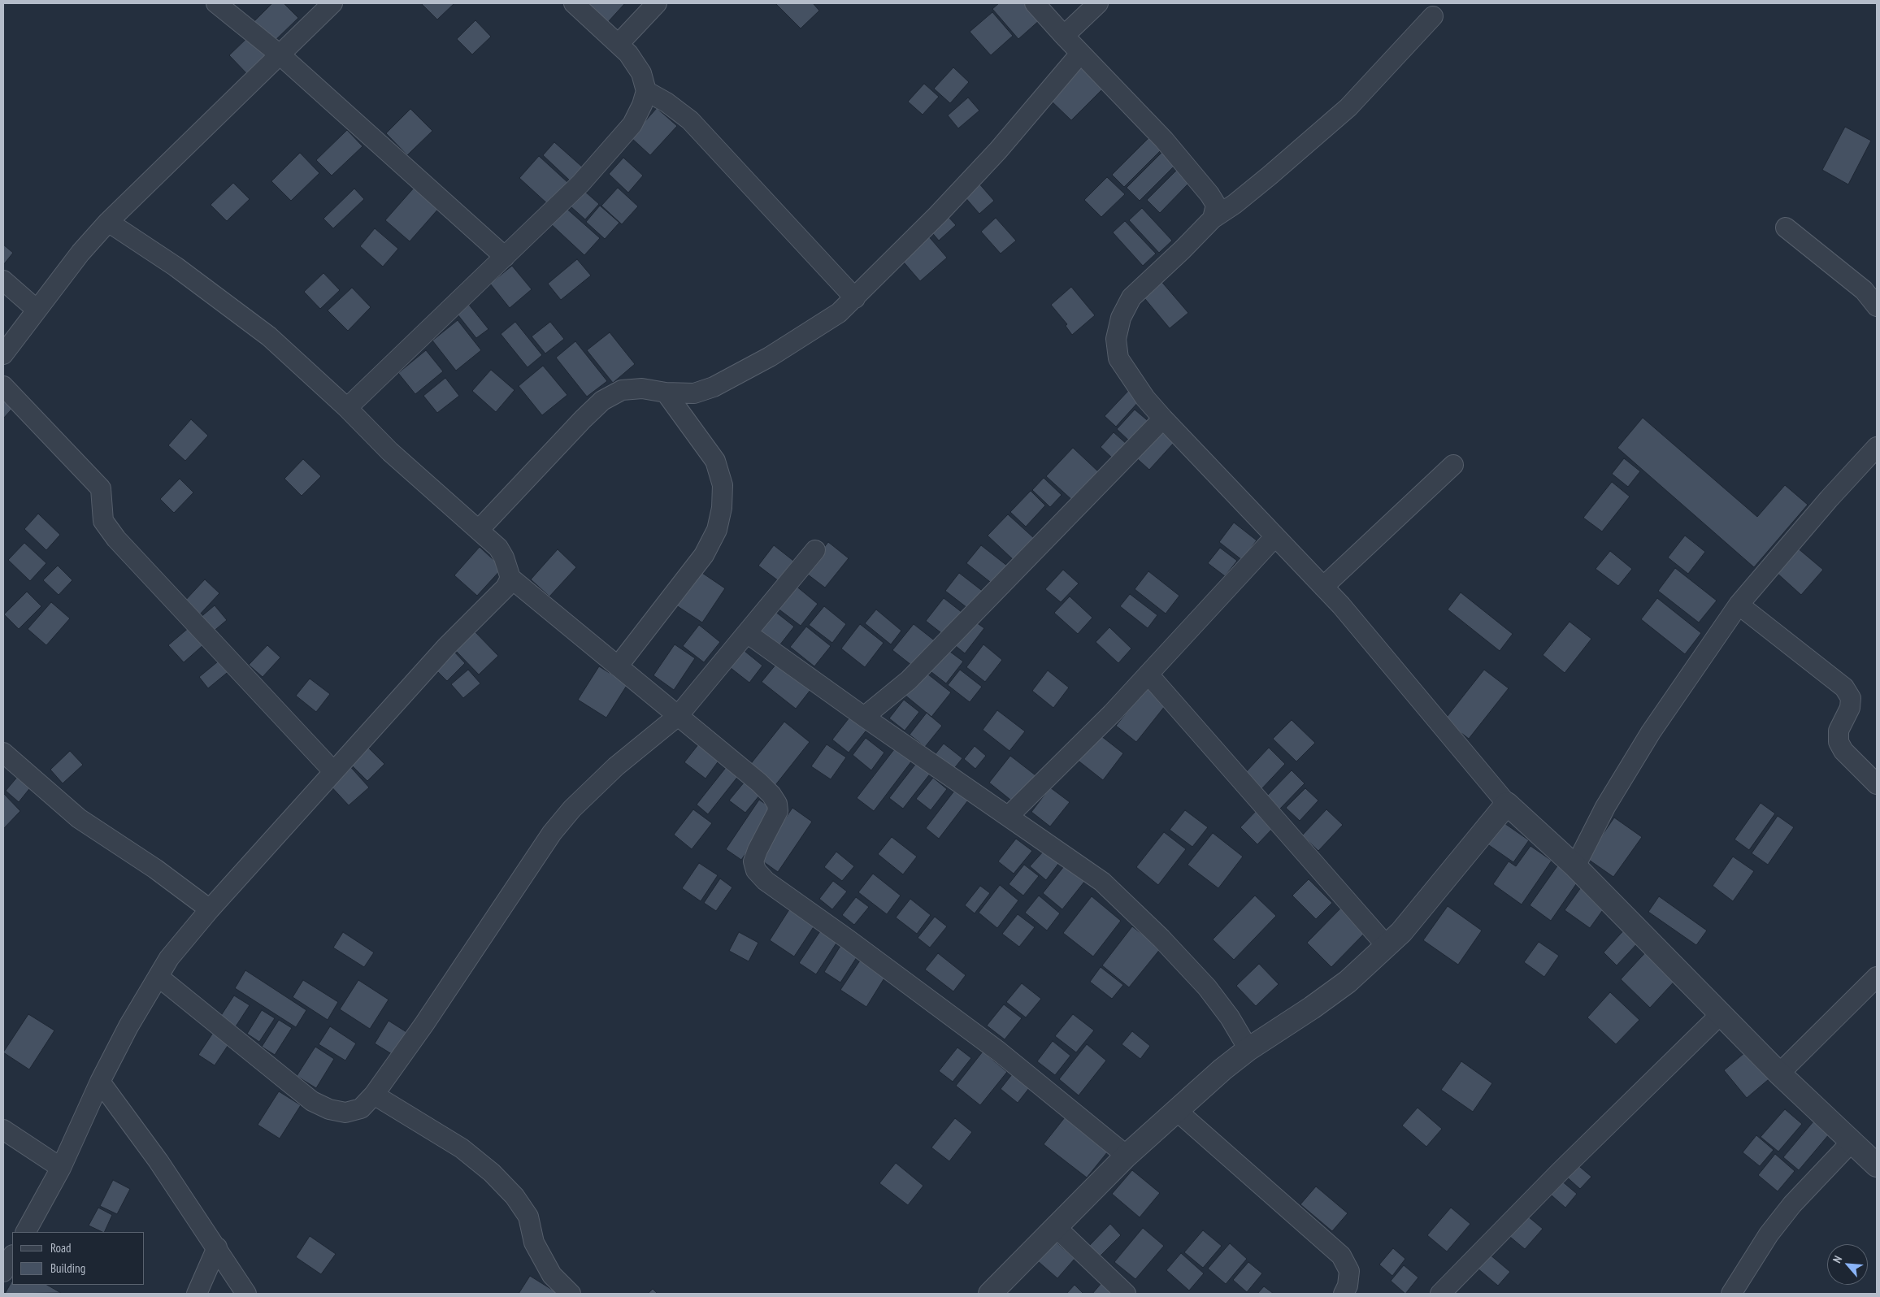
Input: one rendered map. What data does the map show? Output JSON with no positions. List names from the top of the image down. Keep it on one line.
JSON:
{"legend":["Road","Building"],"north":"top left"}
